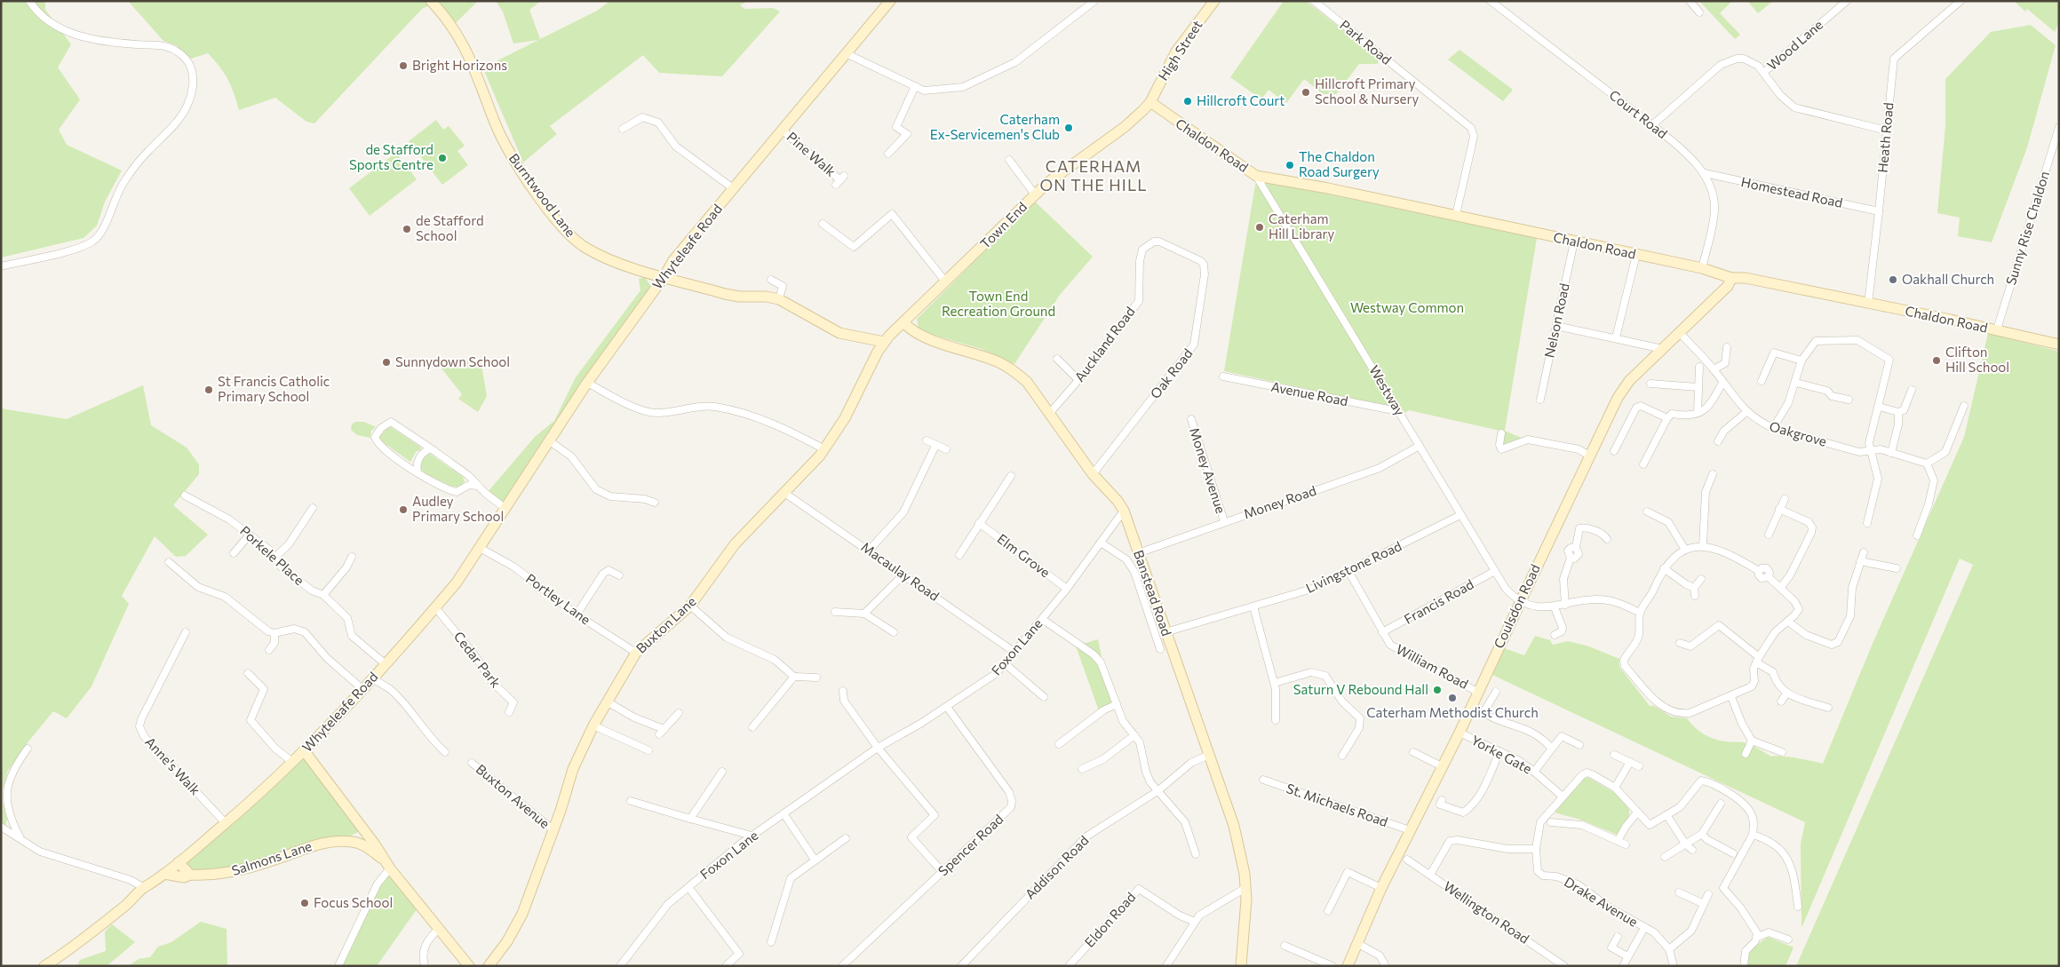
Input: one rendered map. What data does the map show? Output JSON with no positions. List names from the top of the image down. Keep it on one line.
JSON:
{"streets":{"street":["Park Road","Wood Lane","High Street","Court Road","Heath Road","Chaldon Road","Pine Walk","Homestead Road","Burntwood Lane","Town End","Sunny Rise Chaldon","Whyteleafe Road","Nelson Road","Auckland Road","Oak Road","Westway","Avenue Road","Oakgrove","Money Avenue","Money Road","Porkele Place","Elm Grove","Livingstone Road","Macaulay Road","Banstead Road","Portley Lane","Francis Road","Coulsdon Road","Buxton Lane","Foxon Lane","Cedar Park","William Road","Yorke Gate","Anne's Walk","Buxton Avenue","St. Michaels Road","Spencer Road","Salmons Lane","Addison Road","Drake Avenue","Wellington Road","Eldon Road"]},"crossings":[["Park Road","Chaldon Road"],["High Street","Chaldon Road"],["High Street","Town End"],["Court Road","Chaldon Road"],["Court Road","Homestead Road"],["Heath Road","Chaldon Road"],["Heath Road","Homestead Road"],["Chaldon Road","Town End"],["Chaldon Road","Sunny Rise Chaldon"],["Chaldon Road","Nelson Road"],["Chaldon Road","Westway"],["Chaldon Road","Coulsdon Road"],["Pine Walk","Whyteleafe Road"],["Burntwood Lane","Whyteleafe Road"],["Burntwood Lane","Buxton Lane"],["Town End","Banstead Road"],["Town End","Buxton Lane"],["Whyteleafe Road","Porkele Place"],["Whyteleafe Road","Portley Lane"],["Whyteleafe Road","Cedar Park"],["Whyteleafe Road","Anne's Walk"],["Whyteleafe Road","Salmons Lane"],["Auckland Road","Oak Road"],["Auckland Road","Banstead Road"],["Oak Road","Banstead Road"],["Westway","Avenue Road"],["Westway","Money Road"],["Westway","Livingstone Road"],["Westway","Francis Road"],["Westway","Coulsdon Road"],["Oakgrove","Coulsdon Road"],["Money Avenue","Money Road"],["Money Road","Banstead Road"],["Elm Grove","Foxon Lane"],["Livingstone Road","Banstead Road"],["Livingstone Road","William Road"],["Macaulay Road","Buxton Lane"],["Macaulay Road","Foxon Lane"],["Banstead Road","Buxton Lane"],["Banstead Road","Foxon Lane"],["Banstead Road","Addison Road"],["Portley Lane","Buxton Lane"],["Francis Road","William Road"],["Coulsdon Road","William Road"],["Coulsdon Road","Yorke Gate"],["Coulsdon Road","St. Michaels Road"],["Buxton Lane","Buxton Avenue"],["Foxon Lane","Spencer Road"],["Yorke Gate","Drake Avenue"]],"districts":["CATERHAM ON THE HILL"],"parks":["Town End Recreation Ground","Westway Common"],"places":["Bright Horizons","Hillcroft Primary School & Nursery","Hillcroft Court","Caterham Ex-Servicemen's Club","de Stafford Sports Centre","The Chaldon Road Surgery","Caterham Hill Library","de Stafford School","Oakhall Church","Clifton Hill School","Sunnydown School","St Francis Catholic Primary School","Audley Primary School","Saturn V Rebound Hall","Caterham Methodist Church","Focus School"]}
